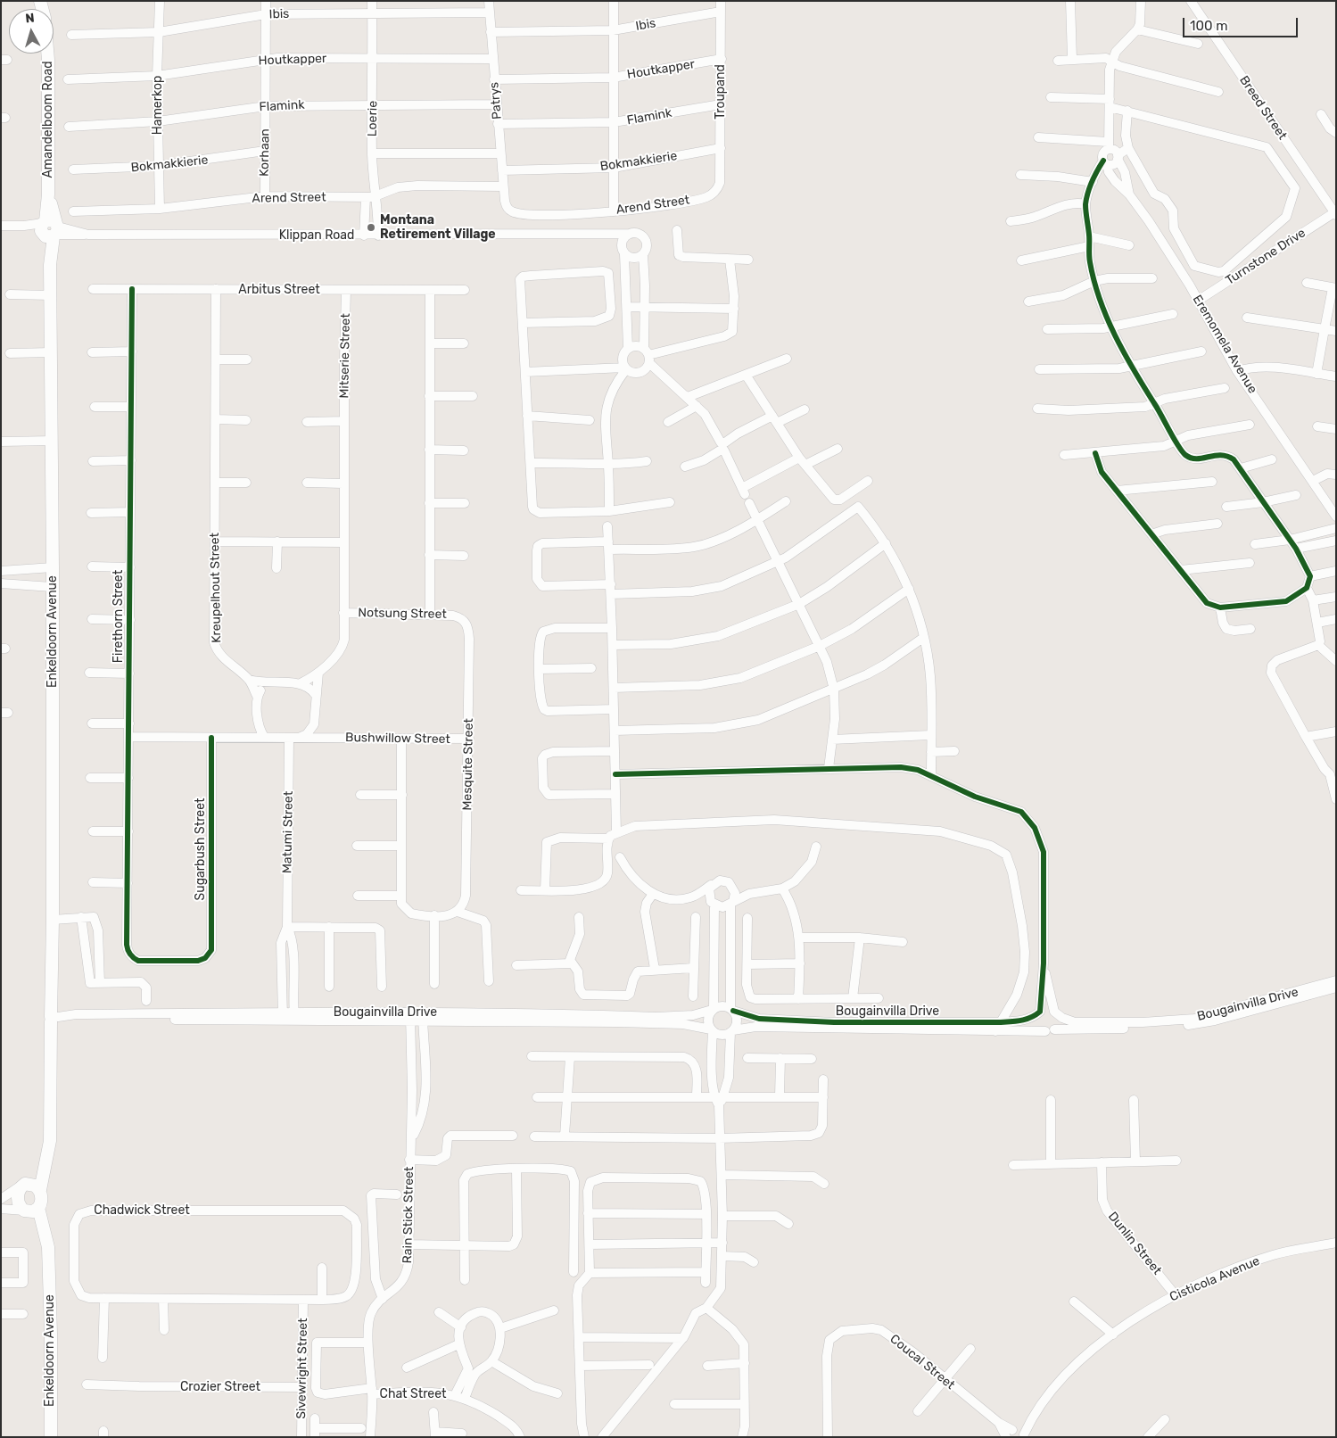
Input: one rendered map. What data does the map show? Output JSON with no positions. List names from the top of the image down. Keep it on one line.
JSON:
{"streets":{"street":["Ibis","Houtkapper","Troupand","Patrys","Hamerkop","Flamink","Breed Street","Loerie","Amandelboom Road","Korhaan","Bokmakkierie","Arend Street","Klippan Road","Turnstone Drive","Arbitus Street","Eremomela Avenue","Mitserie Street","Kreupelhout Street","Notsung Street","Firethorn Street","Enkeldoorn Avenue","Bushwillow Street","Mesquite Street","Matumi Street","Sugarbush Street","Bougainvilla Drive","Chadwick Street","Rain Stick Street","Dunlin Street","Cisticola Avenue","Coucal Street","Sivewright Street","Crozier Street","Chat Street"]},"crossings":[["Ibis","Troupand"],["Ibis","Patrys"],["Ibis","Hamerkop"],["Ibis","Loerie"],["Ibis","Korhaan"],["Houtkapper","Troupand"],["Houtkapper","Patrys"],["Houtkapper","Hamerkop"],["Houtkapper","Loerie"],["Houtkapper","Korhaan"],["Troupand","Flamink"],["Troupand","Bokmakkierie"],["Troupand","Arend Street"],["Patrys","Flamink"],["Patrys","Bokmakkierie"],["Patrys","Arend Street"],["Hamerkop","Flamink"],["Hamerkop","Bokmakkierie"],["Hamerkop","Arend Street"],["Flamink","Loerie"],["Flamink","Korhaan"],["Breed Street","Turnstone Drive"],["Loerie","Arend Street"],["Loerie","Klippan Road"],["Amandelboom Road","Klippan Road"],["Amandelboom Road","Enkeldoorn Avenue"],["Korhaan","Bokmakkierie"],["Korhaan","Arend Street"],["Klippan Road","Enkeldoorn Avenue"],["Turnstone Drive","Eremomela Avenue"],["Arbitus Street","Mitserie Street"],["Arbitus Street","Kreupelhout Street"],["Arbitus Street","Firethorn Street"],["Mitserie Street","Kreupelhout Street"],["Mitserie Street","Notsung Street"],["Kreupelhout Street","Notsung Street"],["Kreupelhout Street","Bushwillow Street"],["Kreupelhout Street","Matumi Street"],["Notsung Street","Mesquite Street"],["Firethorn Street","Bushwillow Street"],["Firethorn Street","Sugarbush Street"],["Enkeldoorn Avenue","Bougainvilla Drive"],["Bushwillow Street","Mesquite Street"],["Bushwillow Street","Matumi Street"],["Bushwillow Street","Sugarbush Street"],["Matumi Street","Bougainvilla Drive"],["Bougainvilla Drive","Rain Stick Street"],["Chadwick Street","Sivewright Street"],["Rain Stick Street","Chat Street"],["Dunlin Street","Cisticola Avenue"],["Cisticola Avenue","Coucal Street"],["Sivewright Street","Crozier Street"]],"places":["Montana Retirement Village"],"scale_bar":"100 m","north":"top"}
